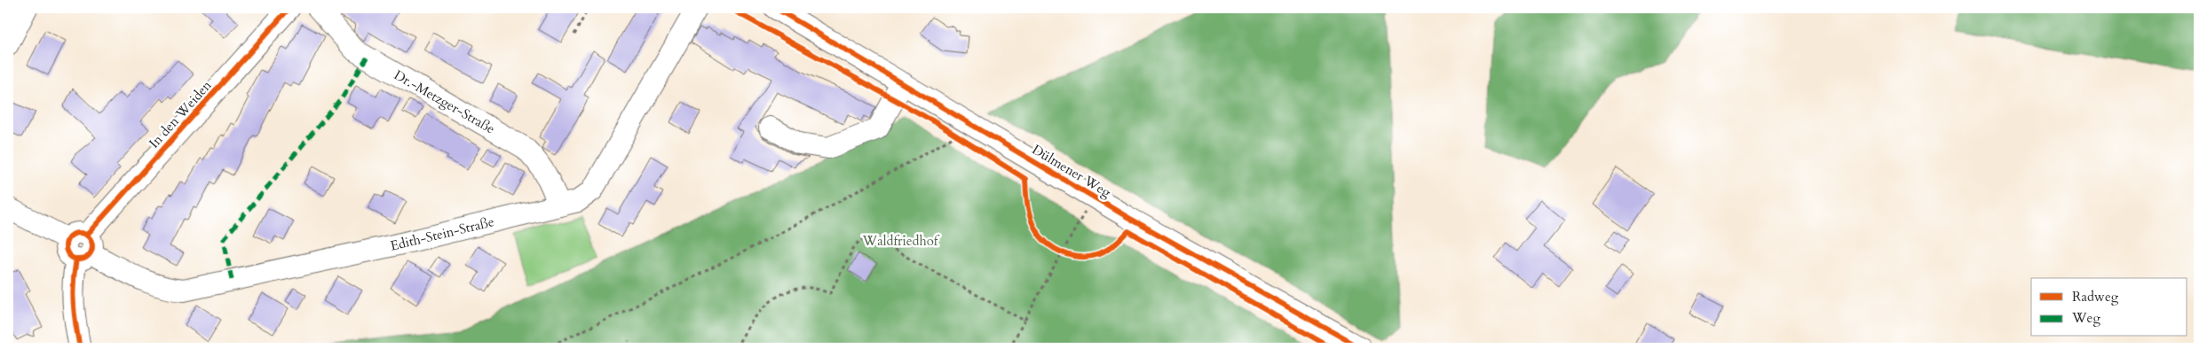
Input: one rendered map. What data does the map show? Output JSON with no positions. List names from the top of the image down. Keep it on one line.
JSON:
{"streets":{"street":["Dr.-Metzger-Straße","In den Weiden","Dülmener Weg","Edith-Stein-Straße"]},"crossings":[["Dr.-Metzger-Straße","Edith-Stein-Straße"],["In den Weiden","Edith-Stein-Straße"]],"parks":["Waldfriedhof"],"legend":["Radweg","Weg"]}
